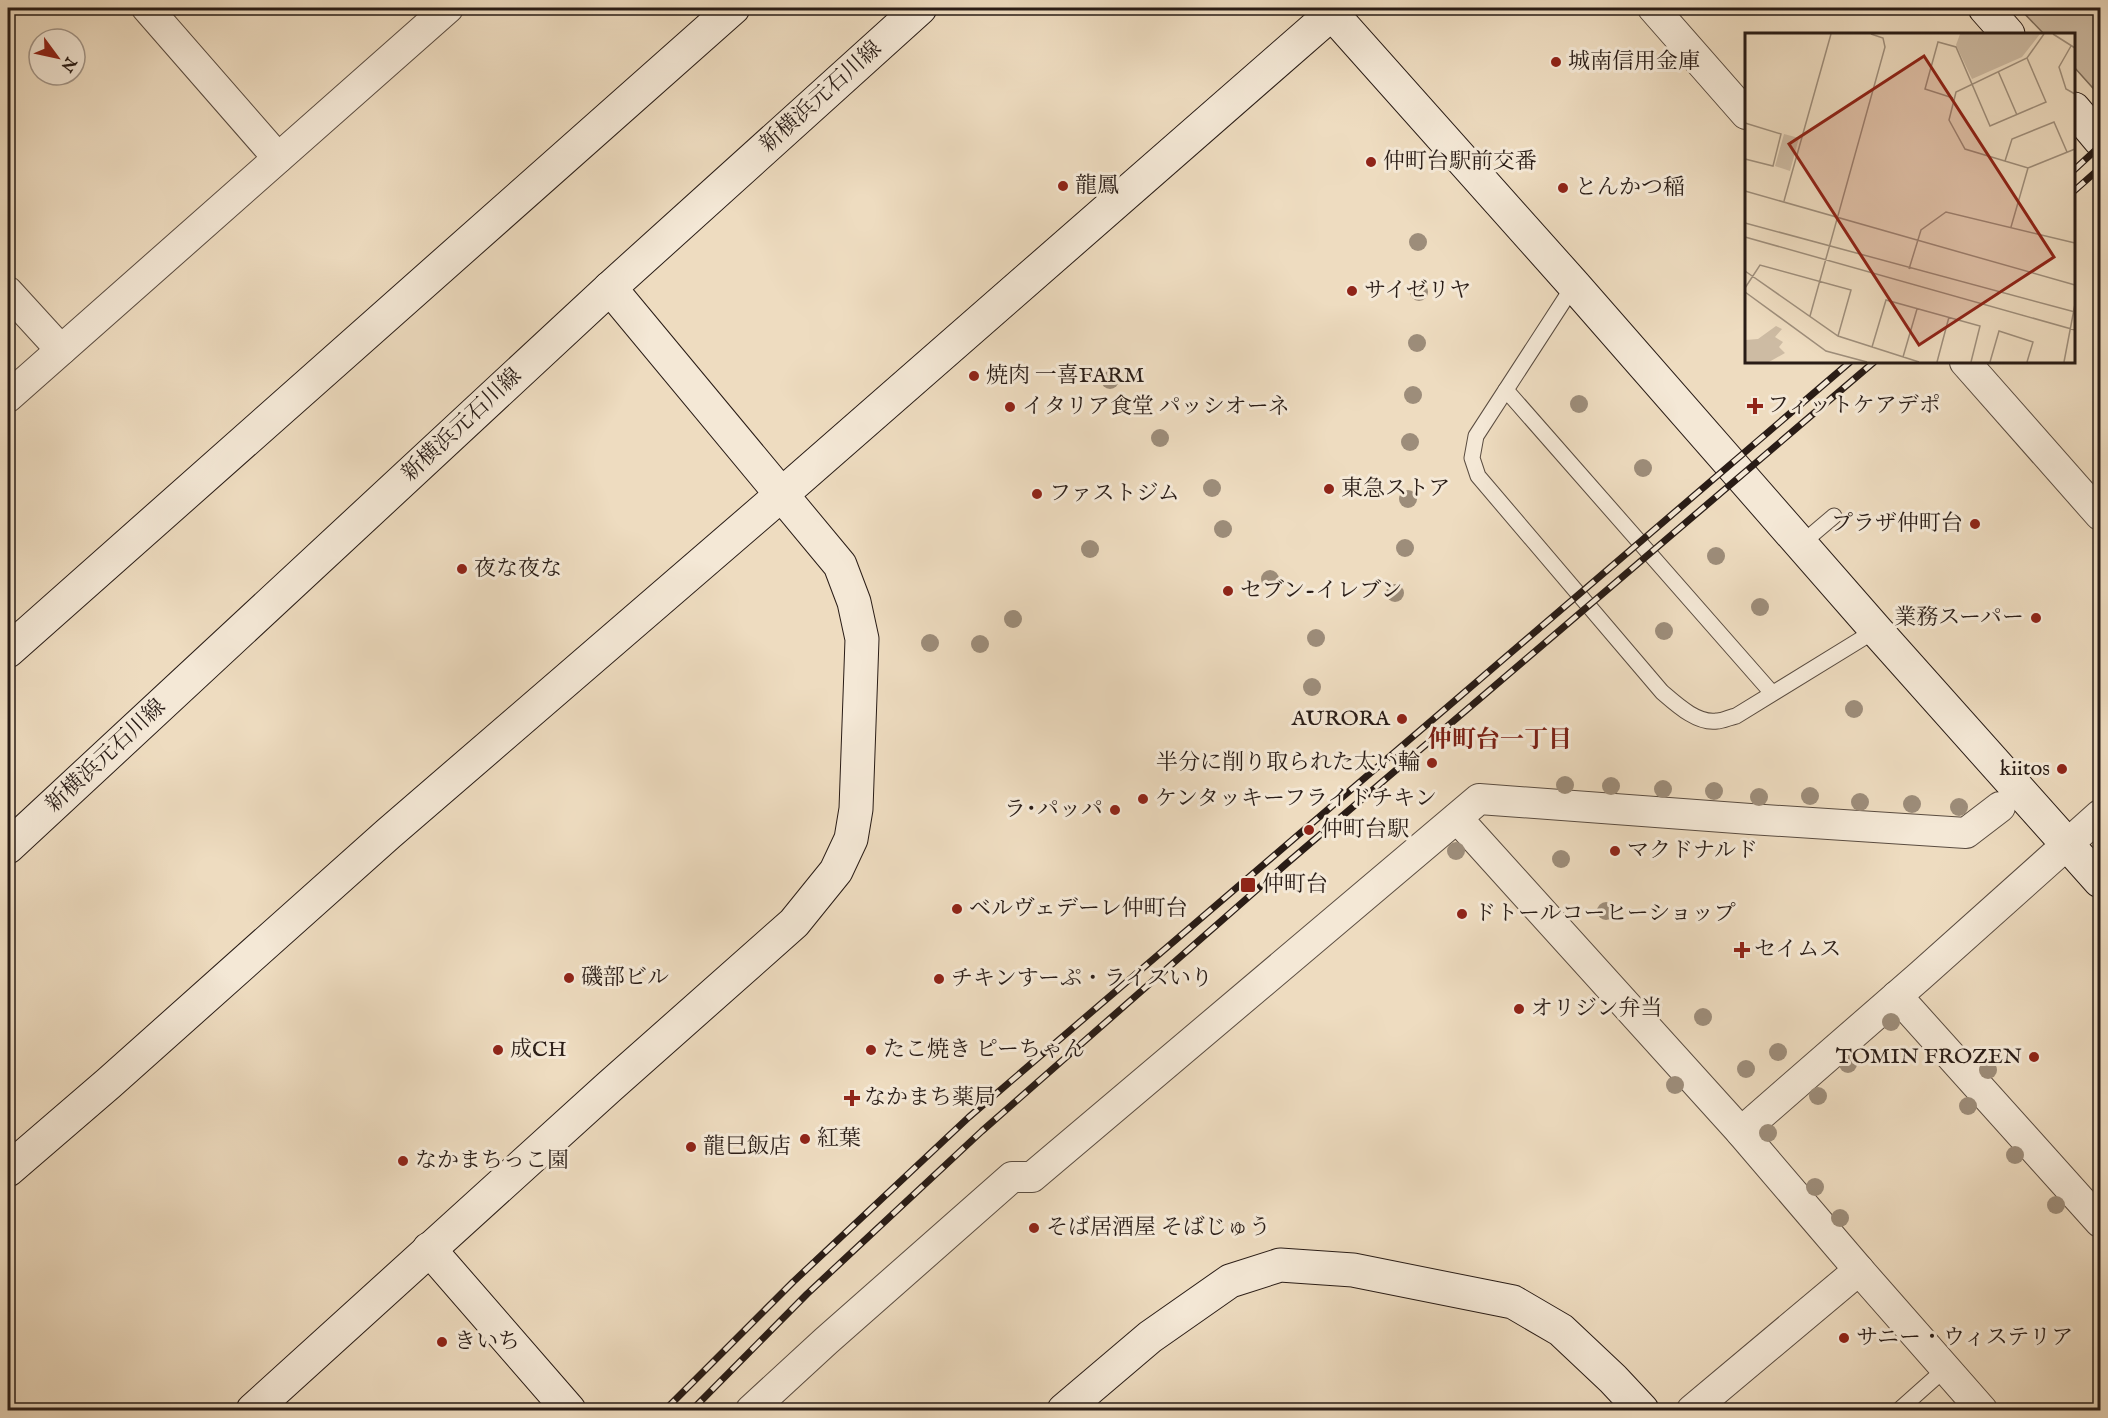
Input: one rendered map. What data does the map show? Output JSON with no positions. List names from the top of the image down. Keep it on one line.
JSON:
{"streets":{"street":["新横浜元石川線"]},"districts":["仲町台一丁目"],"places":{"other":["城南信用金庫","仲町台駅前交番","龍鳳","とんかつ稲","サイゼリヤ","焼肉 一喜FARM","イタリア食堂 パッシオーネ","東急ストア","ファストジム","プラザ仲町台","夜な夜な","セブン-イレブン","業務スーパー","AURORA","半分に削り取られた太い輪","kiitos","ケンタッキーフライドチキン","ラ･パッパ","仲町台駅","マクドナルド","ベルヴェデーレ仲町台","ドトールコーヒーショップ","磯部ビル","チキンすーぷ・ライスいり","オリジン弁当","成CH","たこ焼き ピーちゃん","TOMIN FROZEN","紅葉","龍巳飯店","なかまちっこ園","そば居酒屋 そばじゅう","サニー・ウィステリア","きいち"],"health":["フィットケアデポ","セイムス","なかまち薬局"],"transit":["仲町台"]},"north":"bottom right"}
